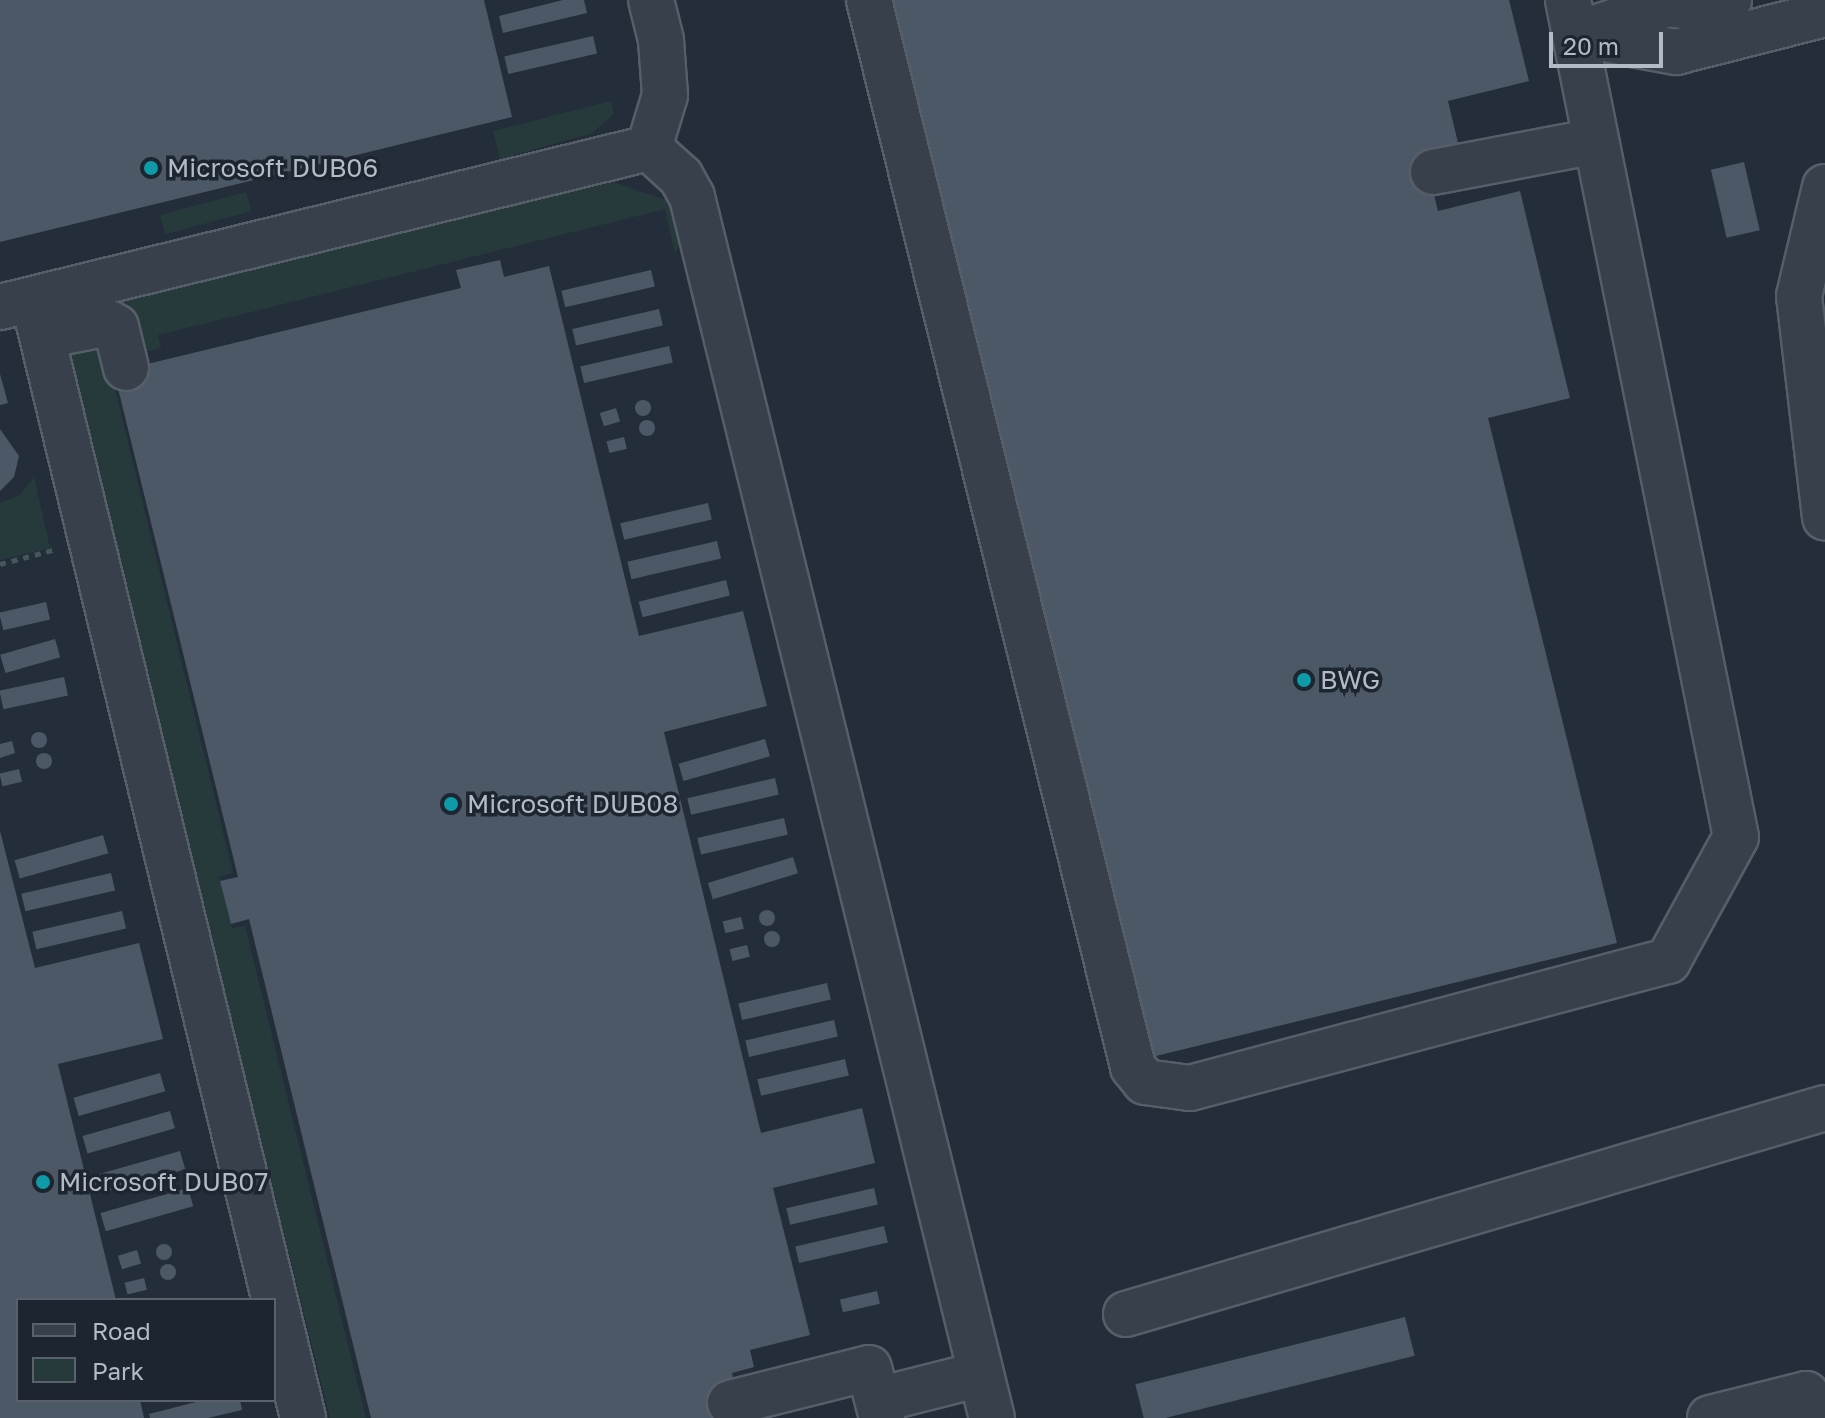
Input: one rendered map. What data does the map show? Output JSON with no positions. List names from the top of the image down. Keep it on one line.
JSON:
{"places":["Microsoft DUB06","BWG","Microsoft DUB08","Microsoft DUB07"],"legend":["Road","Park"],"scale_bar":"20 m"}
